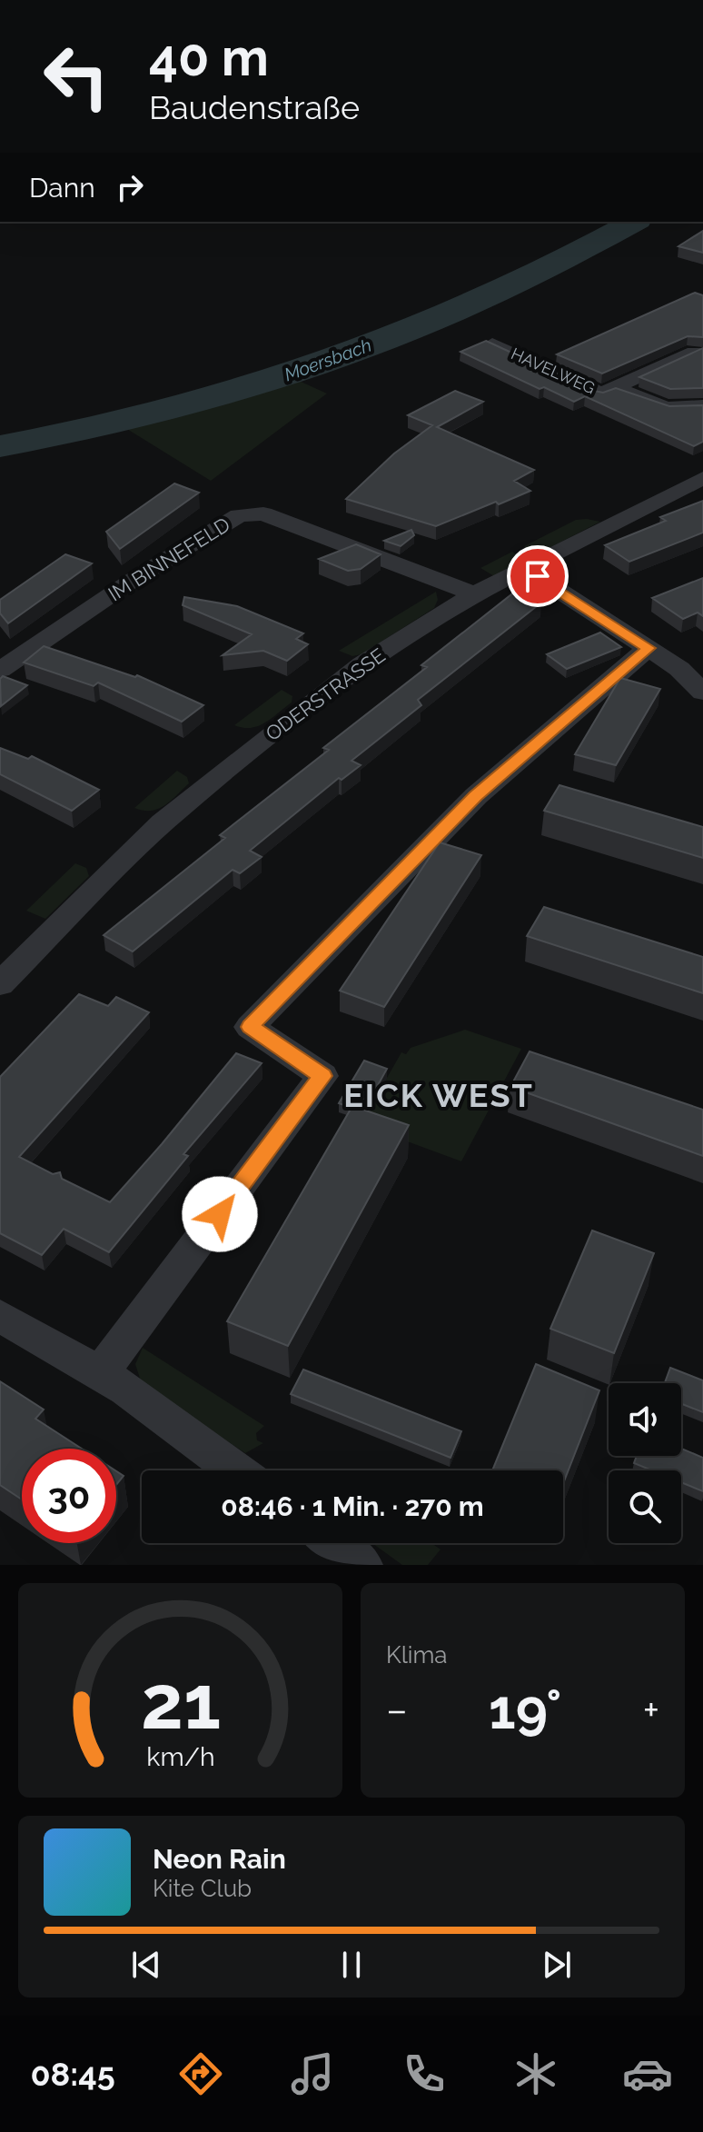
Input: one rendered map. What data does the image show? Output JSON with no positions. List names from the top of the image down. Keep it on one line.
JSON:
{"streets":{"street":["HAVELWEG","IM BINNEFELD","ODERSTRASSE"]},"crossings":[["IM BINNEFELD","ODERSTRASSE"]],"districts":["EICK WEST"],"water":["Moersbach"],"page":{"turn":["40 m","Baudenstraße"],"then":"Dann","limit":"30","trip":"08:46 · 1 Min. · 270 m","tile":"Klima","heat":["−","19°","+"],"song":["Neon Rain","Kite Club"],"tabs":"08:45","gauge":["21","km/h"]}}
